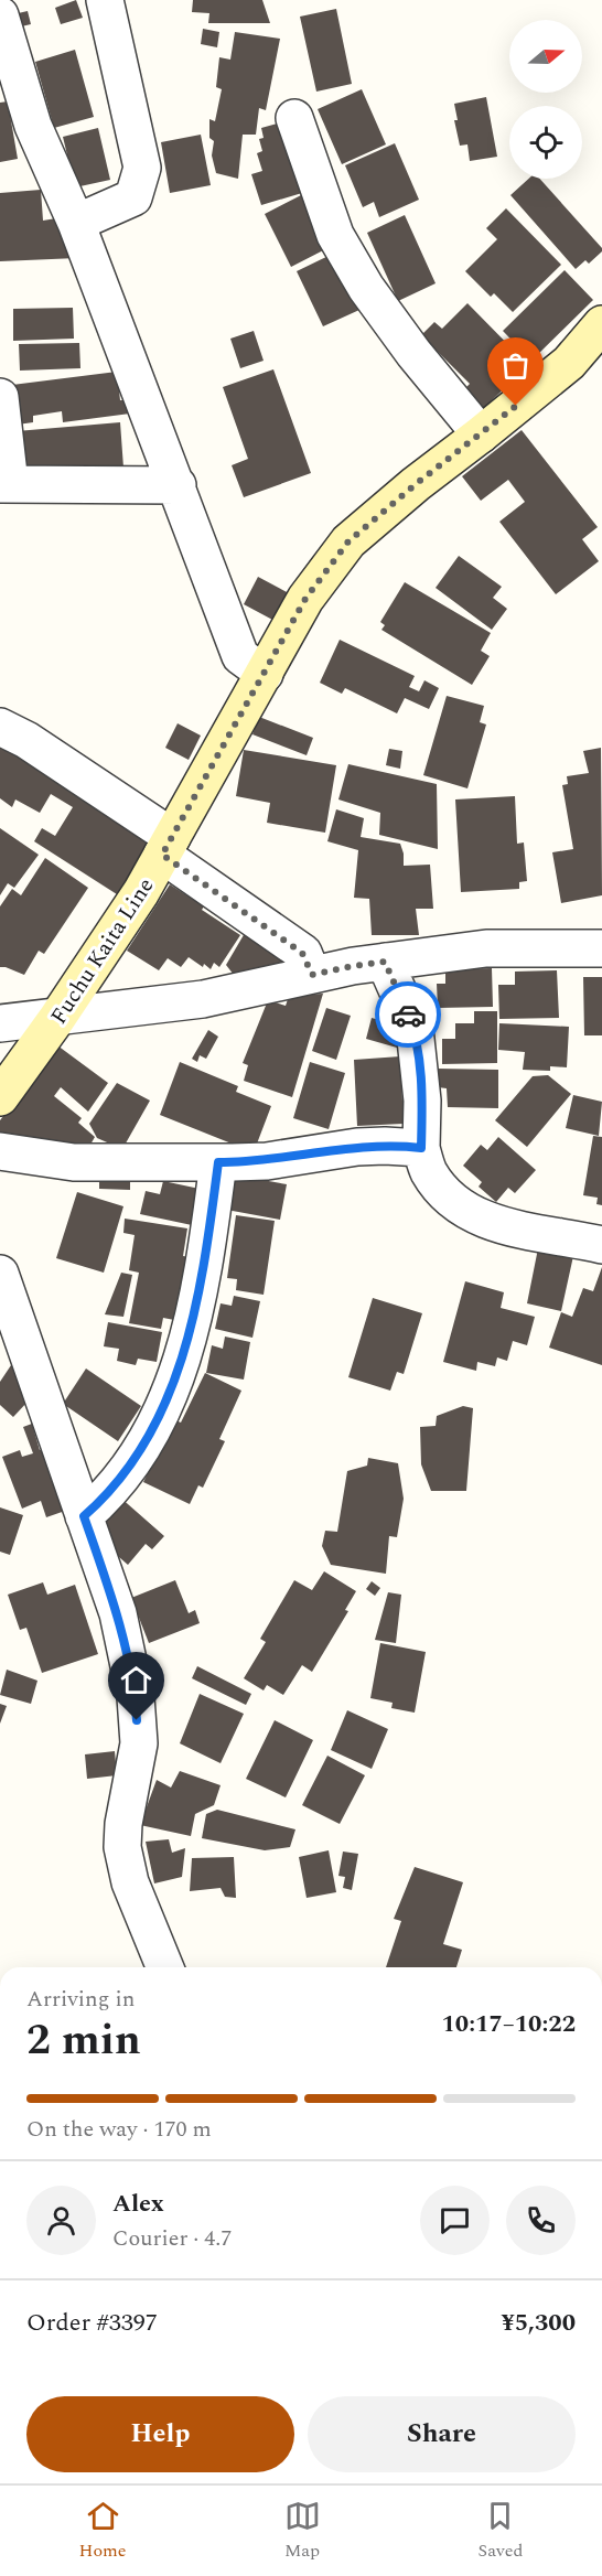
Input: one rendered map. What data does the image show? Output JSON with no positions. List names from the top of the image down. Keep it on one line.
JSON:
{"streets":{"main road":["Fuchu Kaita Line"]},"north":"right","page":{"heading":["2 min","Arriving in","10:17–10:22"],"panel":["Alex","Courier · 4.7","Order #3397","¥5,300"],"bar":"On the way · 170 m","buttons":["Help","Share"],"tabs":["Home","Map","Saved"]}}
